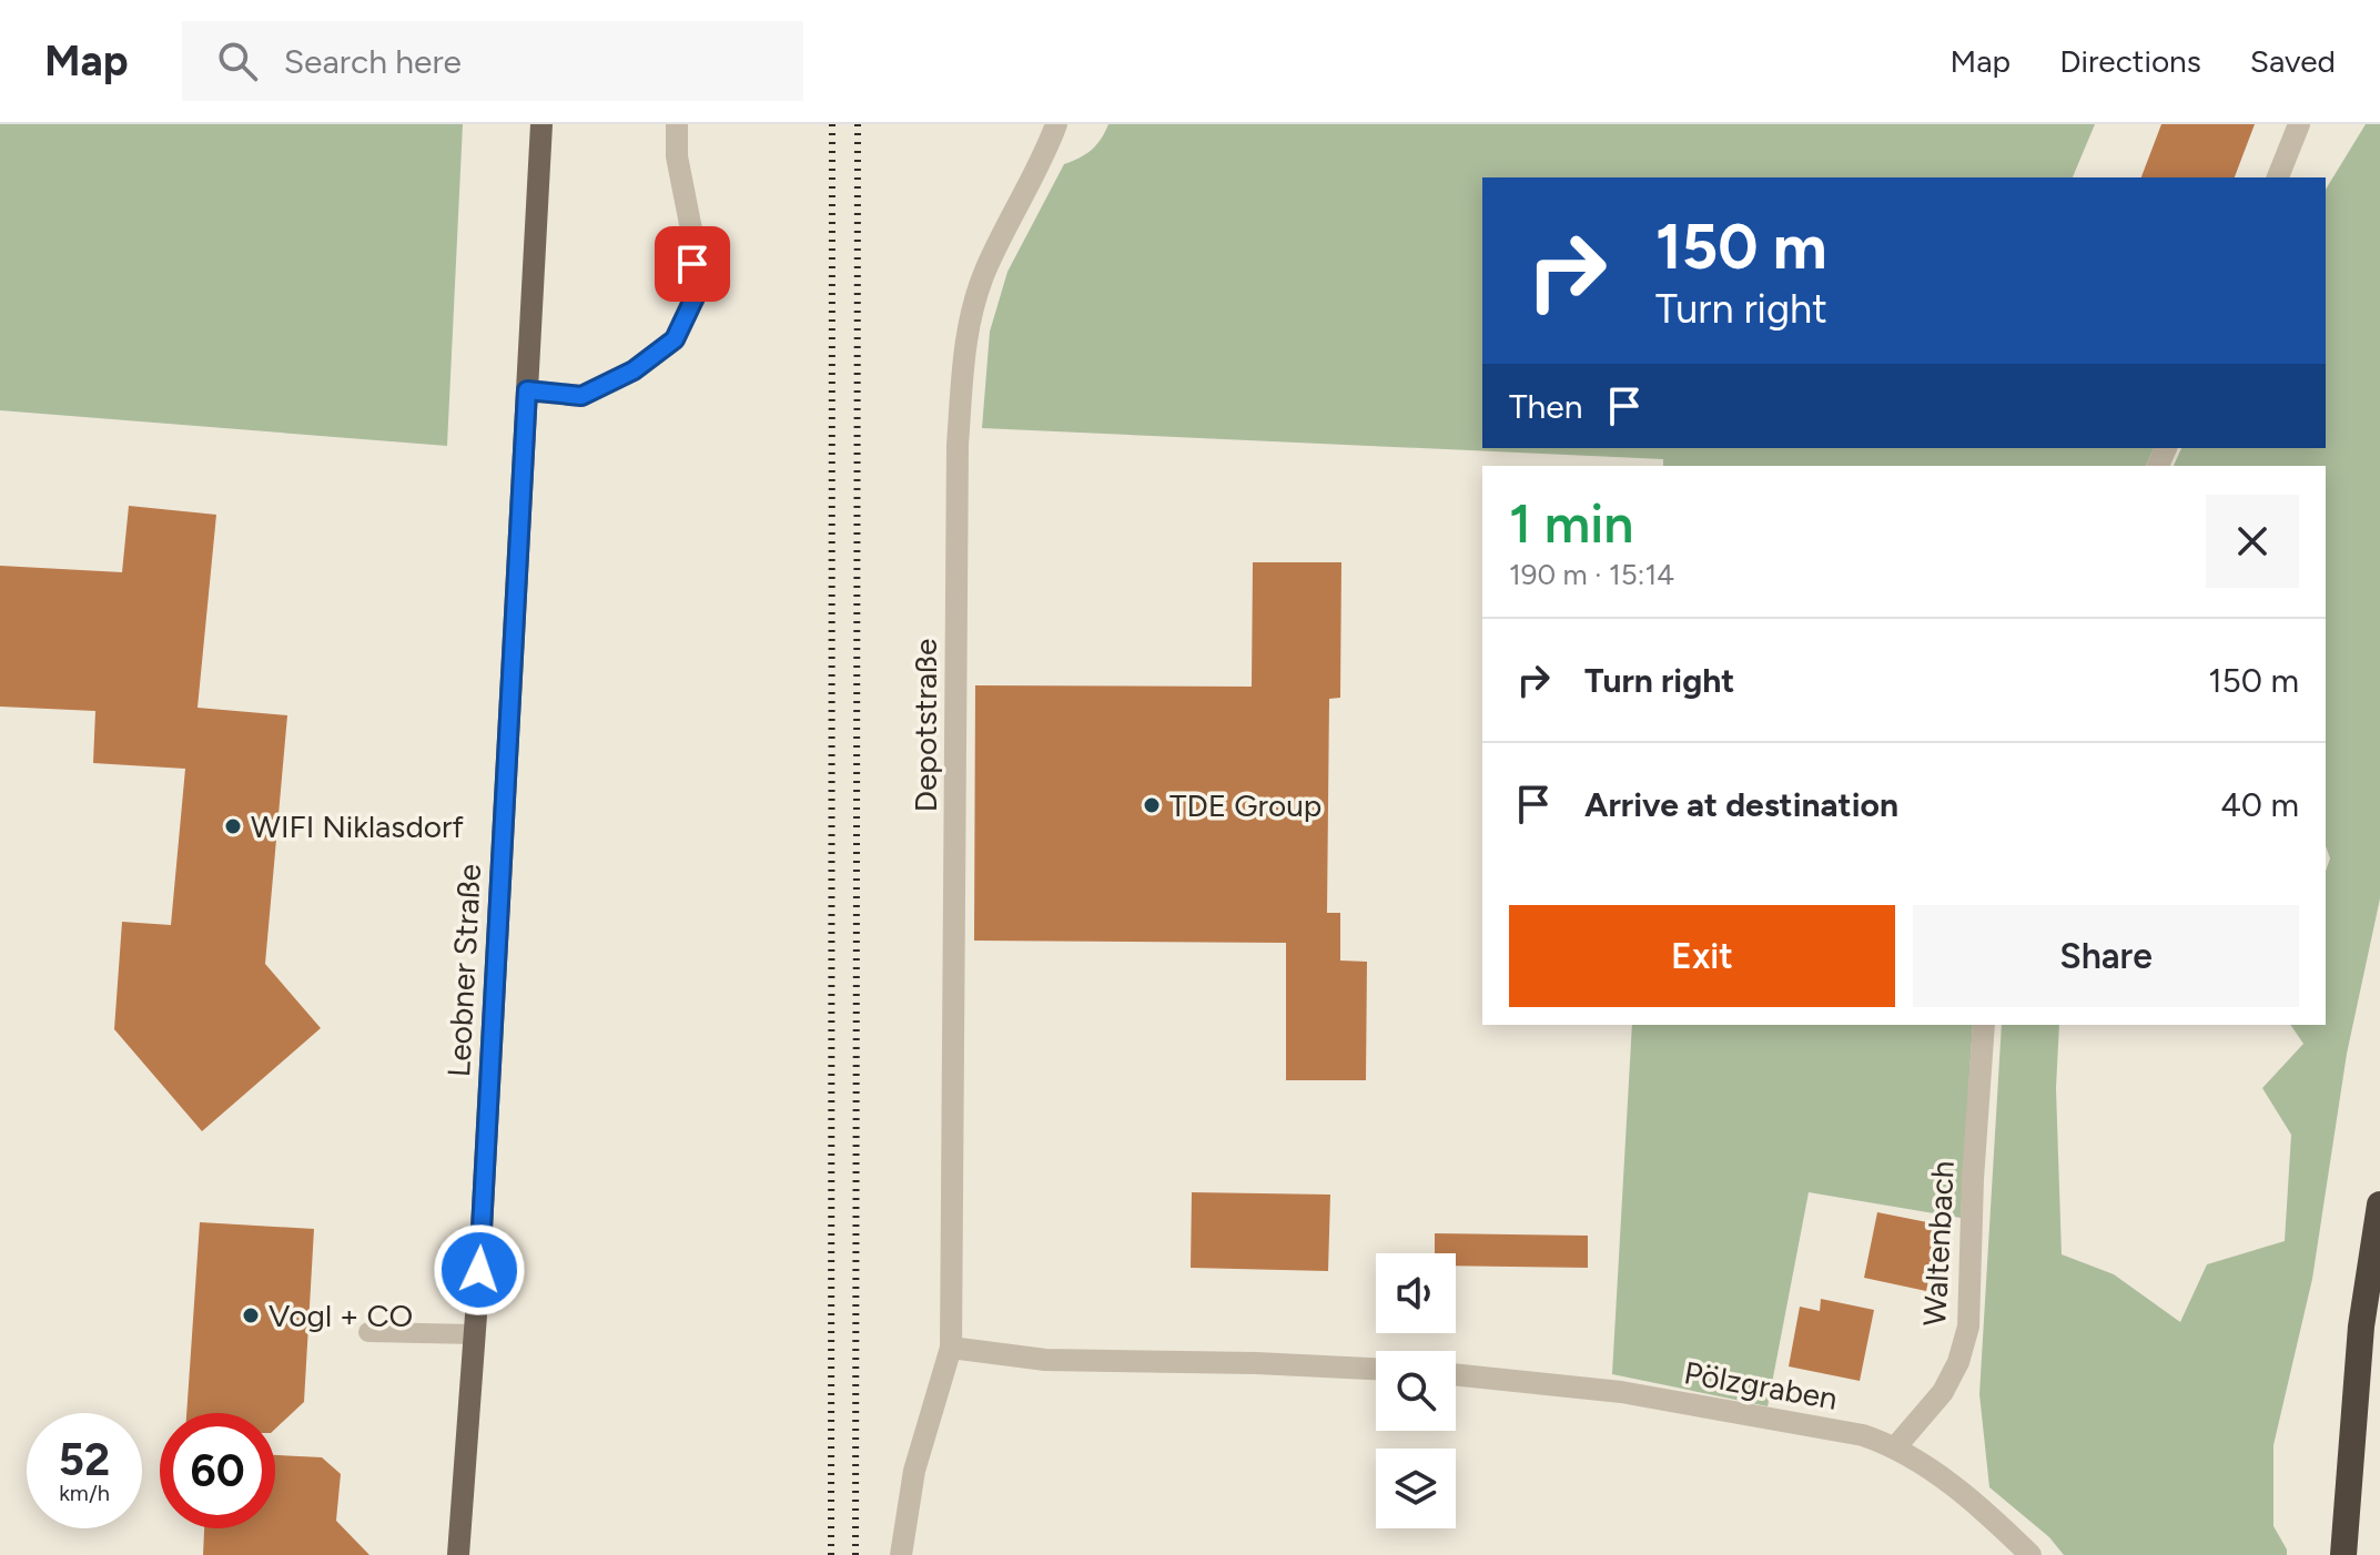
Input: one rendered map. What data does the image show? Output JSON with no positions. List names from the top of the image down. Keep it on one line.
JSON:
{"streets":{"main road":["Leobner Straße"],"street":["Depotstraße","Waltenbach","Pölzgraben"]},"crossings":[["Waltenbach","Pölzgraben"]],"places":["TDE Group","WIFI Niklasdorf","Vogl + CO"],"page":{"header":"Map","search":"Search here","nav":["Map","Directions","Saved"],"turn":["150 m","Turn right"],"then":"Then","heading":["1 min","190 m · 15:14"],"list":[{"name":"Turn right","value":"150 m"},{"name":"Arrive at destination","value":"40 m"}],"buttons":["Exit","Share"],"speed":"52 km/h","limit":"60"}}
